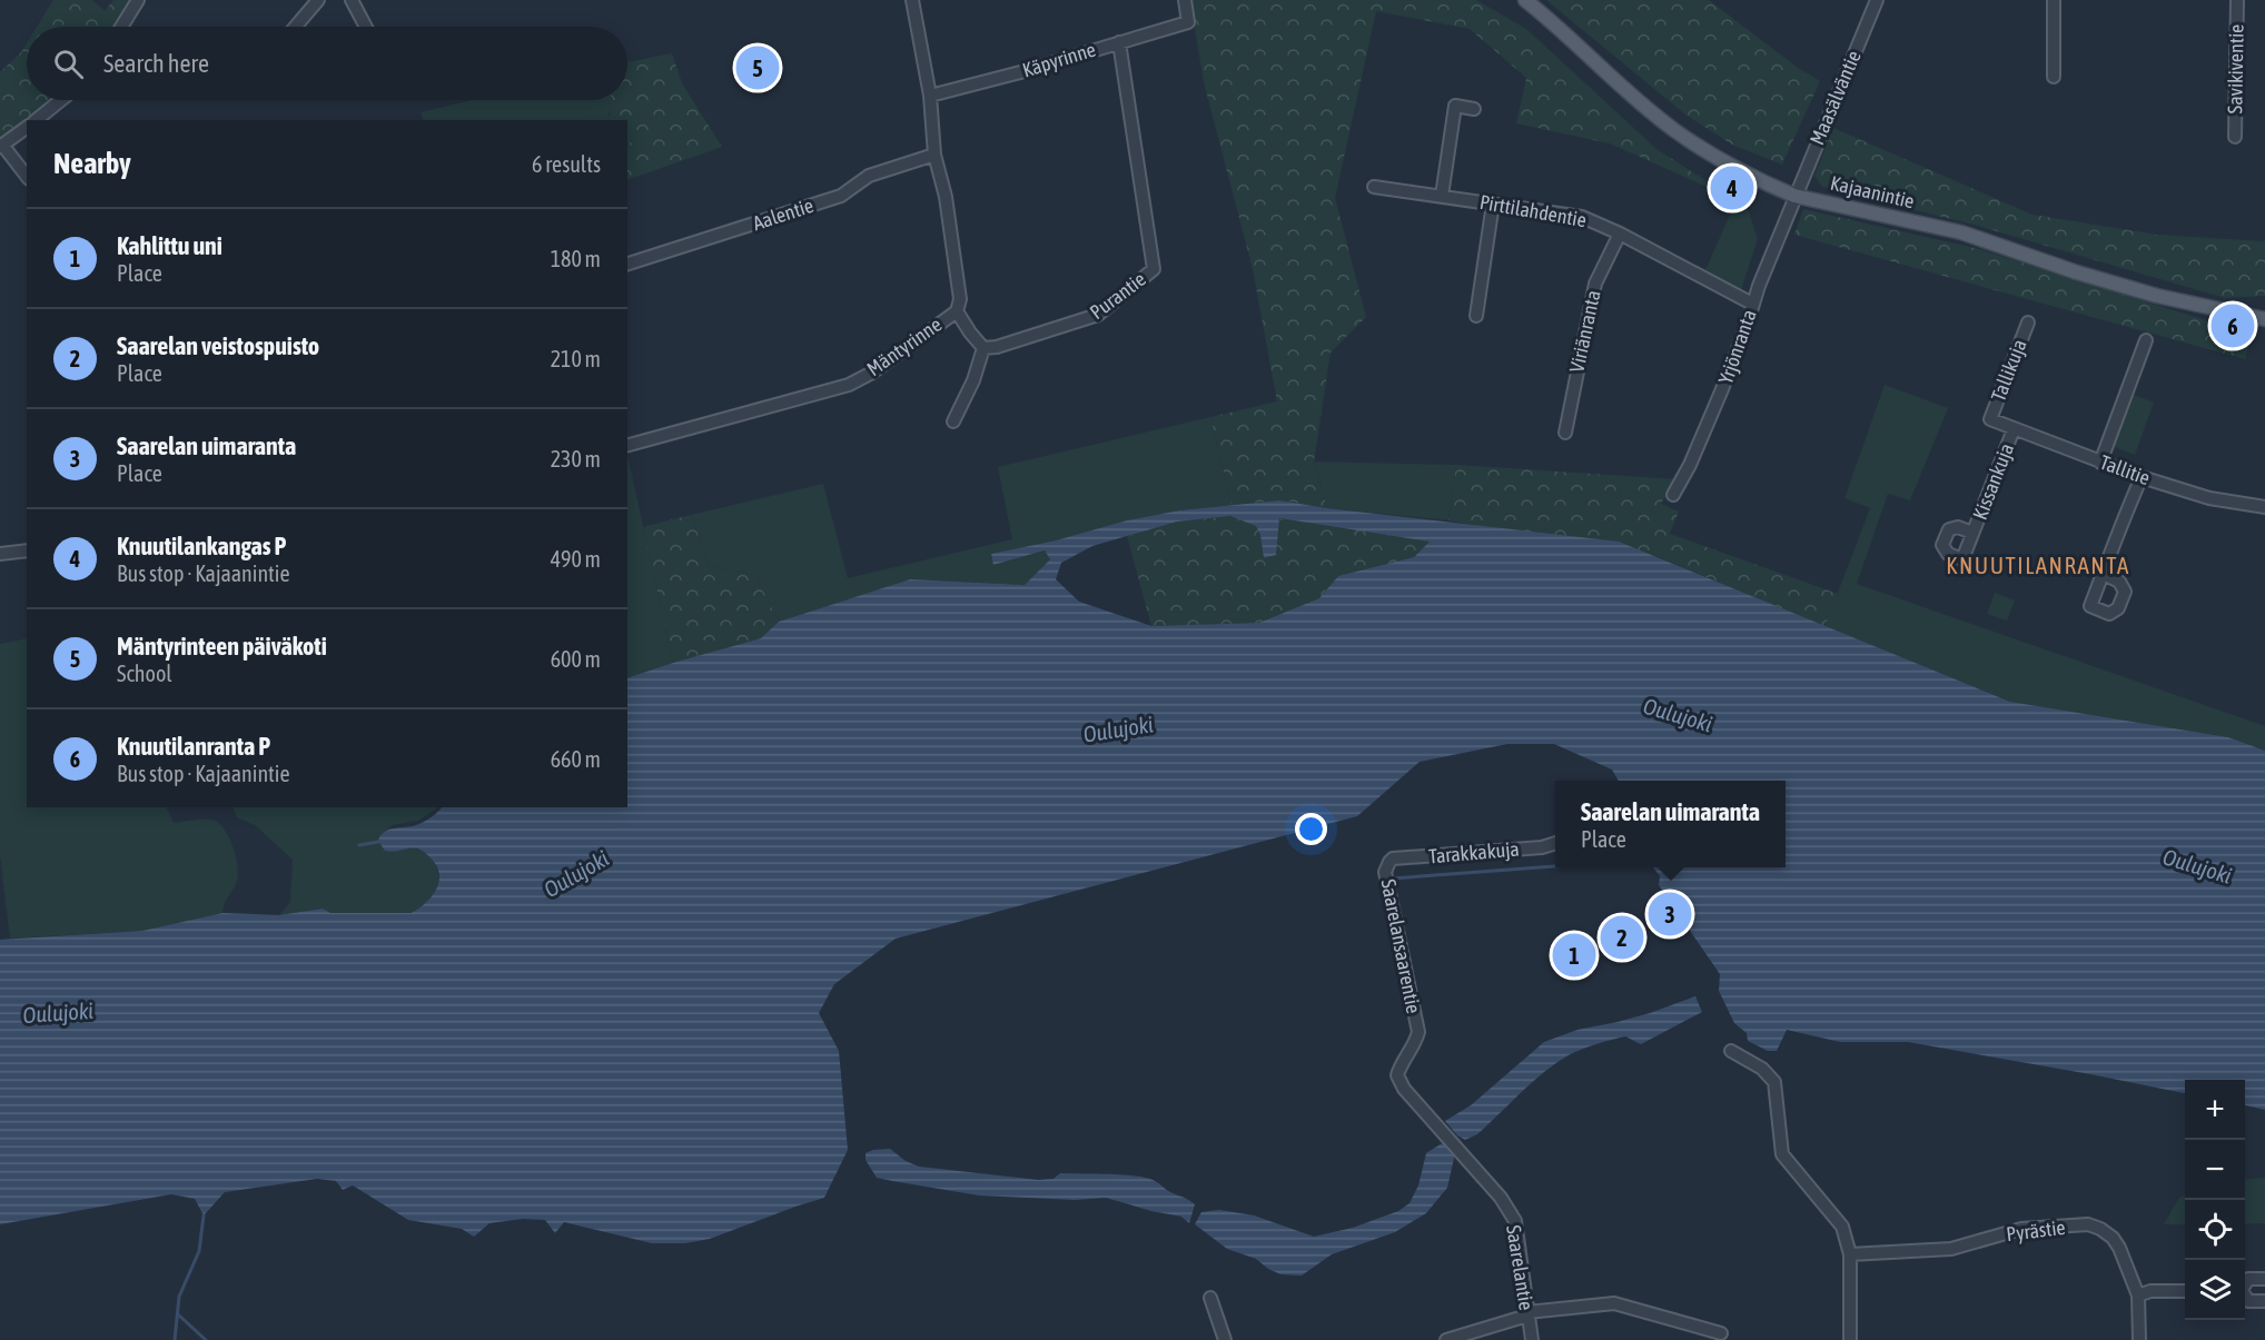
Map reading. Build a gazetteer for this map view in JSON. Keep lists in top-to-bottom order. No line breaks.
{"streets":{"main road":["Kajaanintie"],"street":["Käpyrinne","Savikiventie","Maasälväntie","Pirttilahdentie","Aalentie","Purantie","Viriänranta","Mäntyrinne","Yrjönranta","Tallikuja","Tallitie","Kissankuja","Tarakkakuja","Saarelansaarentie","Pyrästie","Saarelantie"]},"crossings":[["Käpyrinne","Purantie"],["Käpyrinne","Mäntyrinne"],["Maasälväntie","Kajaanintie"],["Maasälväntie","Yrjönranta"],["Kajaanintie","Yrjönranta"],["Pirttilahdentie","Viriänranta"],["Pirttilahdentie","Yrjönranta"],["Aalentie","Mäntyrinne"],["Tallikuja","Tallitie"],["Tallitie","Kissankuja"],["Tarakkakuja","Saarelansaarentie"],["Saarelansaarentie","Saarelantie"]],"districts":["KNUUTILANRANTA"],"water":["Oulujoki"],"page":{"search":"Search here","pins":["5","4","6","3","2","1"],"heading":["Nearby","6 results"],"list":[{"mark":"1","name":"Kahlittu uni","note":"Place","value":"180 m"},{"mark":"2","name":"Saarelan veistospuisto","note":"Place","value":"210 m"},{"mark":"3","name":"Saarelan uimaranta","note":"Place","value":"230 m"},{"mark":"4","name":"Knuutilankangas P","note":"Bus stop · Kajaanintie","value":"490 m"},{"mark":"5","name":"Mäntyrinteen päiväkoti","note":"School","value":"600 m"},{"mark":"6","name":"Knuutilanranta P","note":"Bus stop · Kajaanintie","value":"660 m"}],"popup":["Saarelan uimaranta","Place"],"map_buttons":["+","−"]}}
